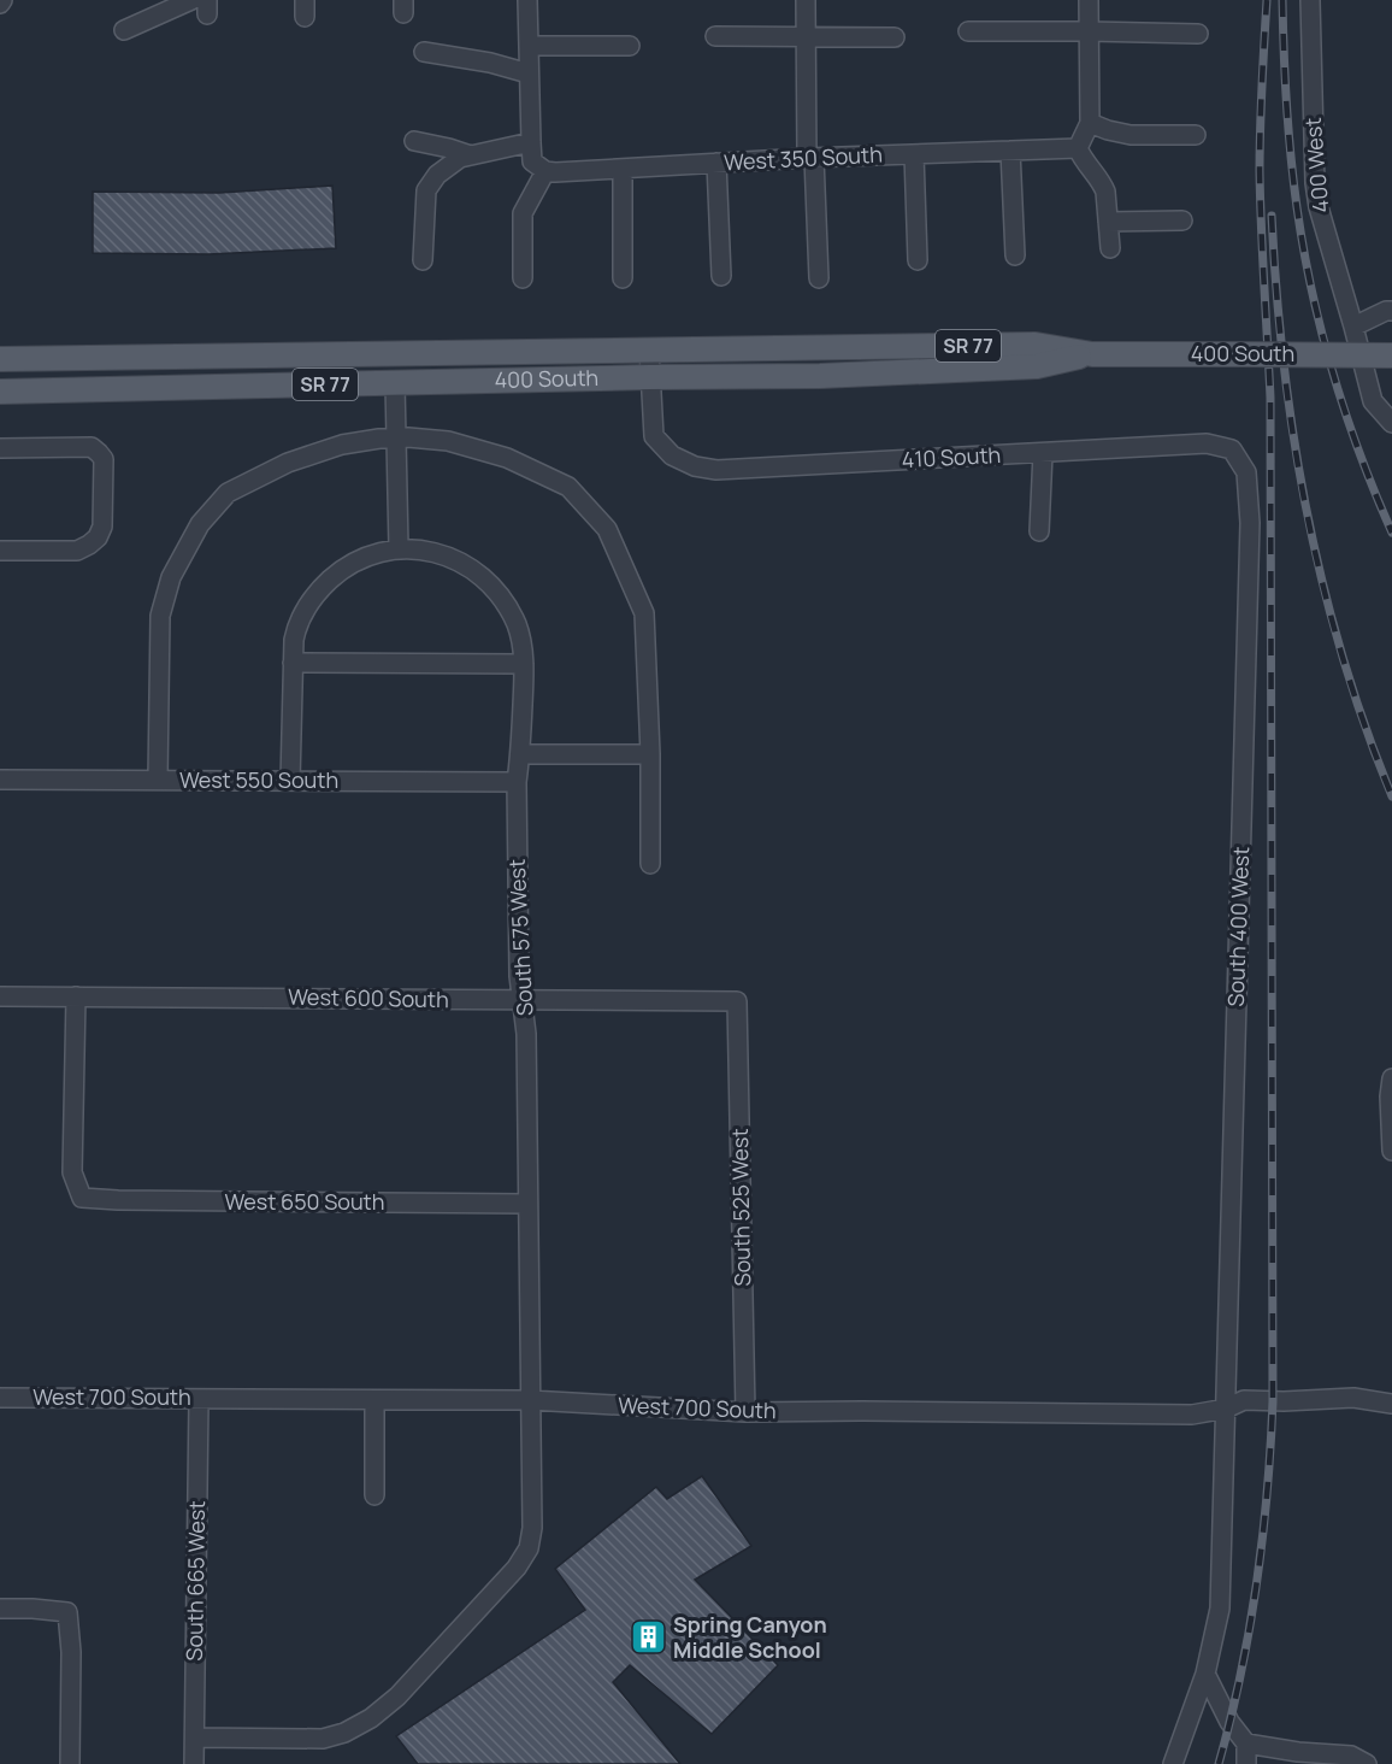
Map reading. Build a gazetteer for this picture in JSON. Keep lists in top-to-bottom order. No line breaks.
{"streets":{"main road":["SR 77","400 South"],"street":["West 350 South","400 West","410 South","West 550 South","South 400 West","South 575 West","West 600 South","West 650 South","South 525 West","West 700 South","South 665 West"]},"crossings":[["400 South","410 South"],["410 South","South 400 West"],["West 550 South","South 575 West"],["South 400 West","West 700 South"],["South 575 West","West 600 South"],["South 575 West","West 650 South"],["South 575 West","West 700 South"],["South 575 West","South 665 West"],["West 600 South","West 650 South"],["West 600 South","South 525 West"],["South 525 West","West 700 South"],["West 700 South","South 665 West"]],"places":{"building":["Spring Canyon Middle School"]}}
